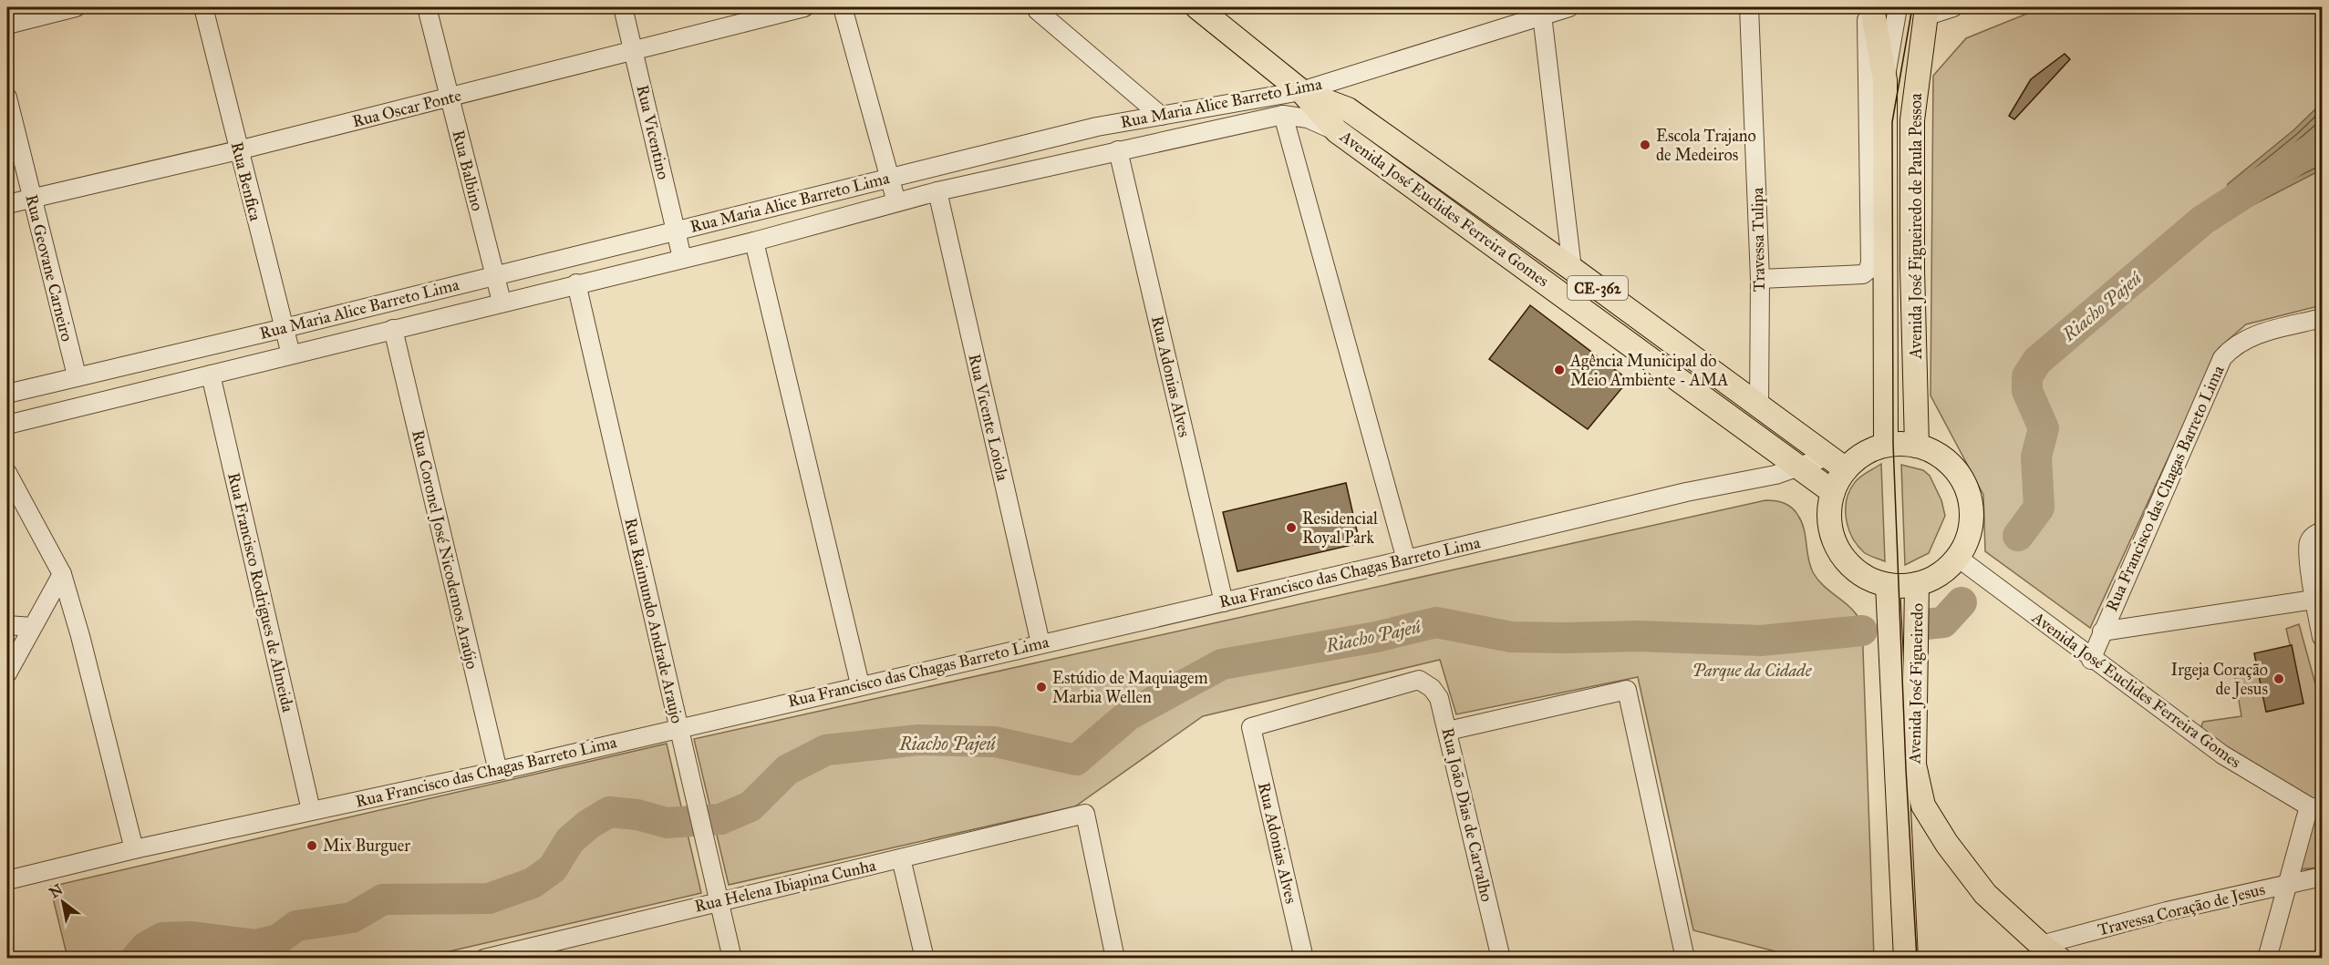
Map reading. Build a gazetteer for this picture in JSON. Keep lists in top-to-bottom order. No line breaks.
{"streets":{"main road":["Avenida José Euclides Ferreira Gomes","Avenida José Figueiredo de Paula Pessoa","CE-362","Avenida José Figueiredo"],"street":["Rua Maria Alice Barreto Lima","Rua Oscar Ponte","Rua Vicentino","Rua Balbino","Rua Benfica","Travessa Tulipa","Rua Geovane Carneiro","Rua Adonias Alves","Rua Vicente Loiola","Rua Francisco das Chagas Barreto Lima","Rua Coronel José Nicodemos Araújo","Rua Francisco Rodrigues de Almeida","Rua Raimundo Andrade Araujo","Rua João Dias de Carvalho","Rua Helena Ibiapina Cunha","Travessa Coração de Jesus"]},"crossings":[["Rua Maria Alice Barreto Lima","Rua Vicentino"],["Rua Maria Alice Barreto Lima","Rua Balbino"],["Rua Maria Alice Barreto Lima","Rua Benfica"],["Rua Maria Alice Barreto Lima","Avenida José Euclides Ferreira Gomes"],["Rua Maria Alice Barreto Lima","Rua Geovane Carneiro"],["Rua Maria Alice Barreto Lima","Rua Adonias Alves"],["Rua Maria Alice Barreto Lima","Rua Vicente Loiola"],["Rua Maria Alice Barreto Lima","Rua Coronel José Nicodemos Araújo"],["Rua Maria Alice Barreto Lima","Rua Francisco Rodrigues de Almeida"],["Rua Maria Alice Barreto Lima","Rua Raimundo Andrade Araujo"],["Rua Oscar Ponte","Rua Vicentino"],["Rua Oscar Ponte","Rua Balbino"],["Rua Oscar Ponte","Rua Benfica"],["Rua Oscar Ponte","Rua Geovane Carneiro"],["Avenida José Euclides Ferreira Gomes","Avenida José Figueiredo de Paula Pessoa"],["Avenida José Euclides Ferreira Gomes","Travessa Tulipa"],["Avenida José Euclides Ferreira Gomes","Rua Francisco das Chagas Barreto Lima"],["Avenida José Euclides Ferreira Gomes","Avenida José Figueiredo"],["Avenida José Figueiredo de Paula Pessoa","Rua Francisco das Chagas Barreto Lima"],["Avenida José Figueiredo de Paula Pessoa","Avenida José Figueiredo"],["Rua Adonias Alves","Rua Francisco das Chagas Barreto Lima"],["Rua Adonias Alves","Rua João Dias de Carvalho"],["Rua Vicente Loiola","Rua Francisco das Chagas Barreto Lima"],["Rua Francisco das Chagas Barreto Lima","Rua Coronel José Nicodemos Araújo"],["Rua Francisco das Chagas Barreto Lima","Rua Francisco Rodrigues de Almeida"],["Rua Francisco das Chagas Barreto Lima","Rua Raimundo Andrade Araujo"],["Rua Francisco das Chagas Barreto Lima","Avenida José Figueiredo"],["Rua Raimundo Andrade Araujo","Rua Helena Ibiapina Cunha"],["Avenida José Figueiredo","Travessa Coração de Jesus"]],"water":["Riacho Pajeú"],"parks":["Parque da Cidade"],"places":["Escola Trajano de Medeiros","Agência Municipal do Meio Ambiente - AMA","Residencial Royal Park","Irgeja Coração de Jesus","Estúdio de Maquiagem Marbia Wellen","Mix Burguer"],"north":"top left"}
